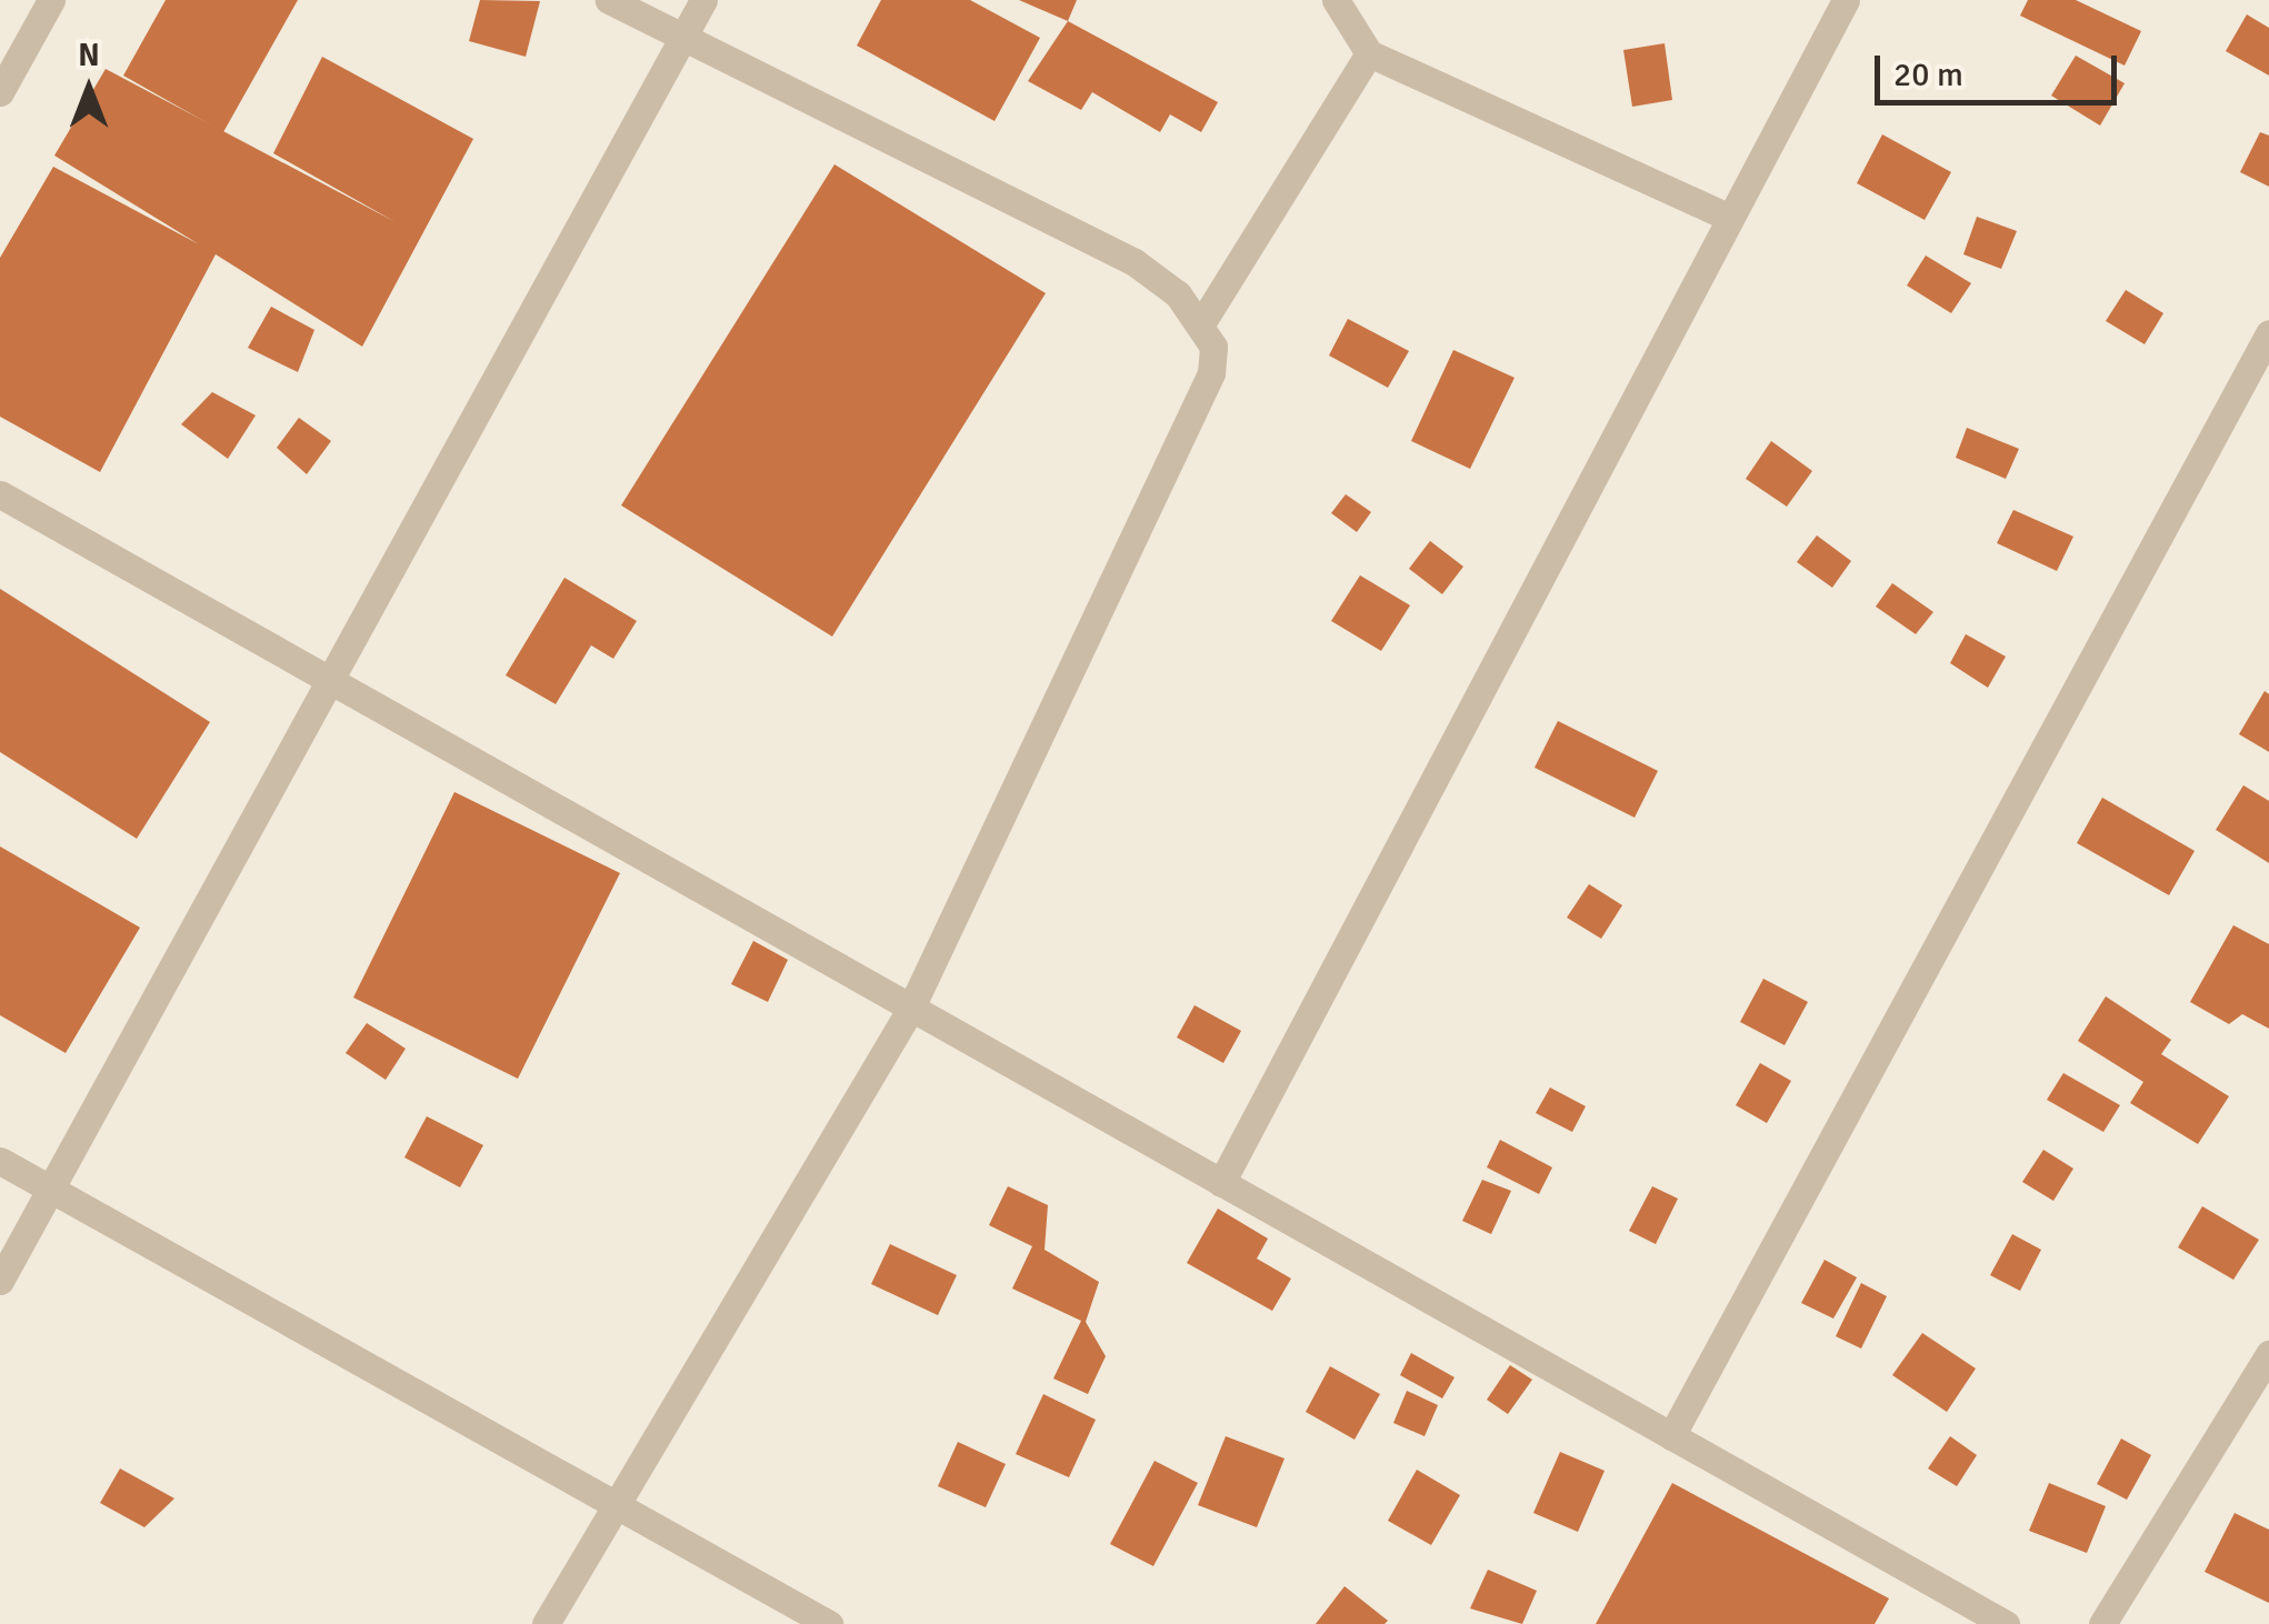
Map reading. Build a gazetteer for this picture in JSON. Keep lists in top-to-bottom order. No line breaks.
{"scale_bar":"20 m","north":"top"}
